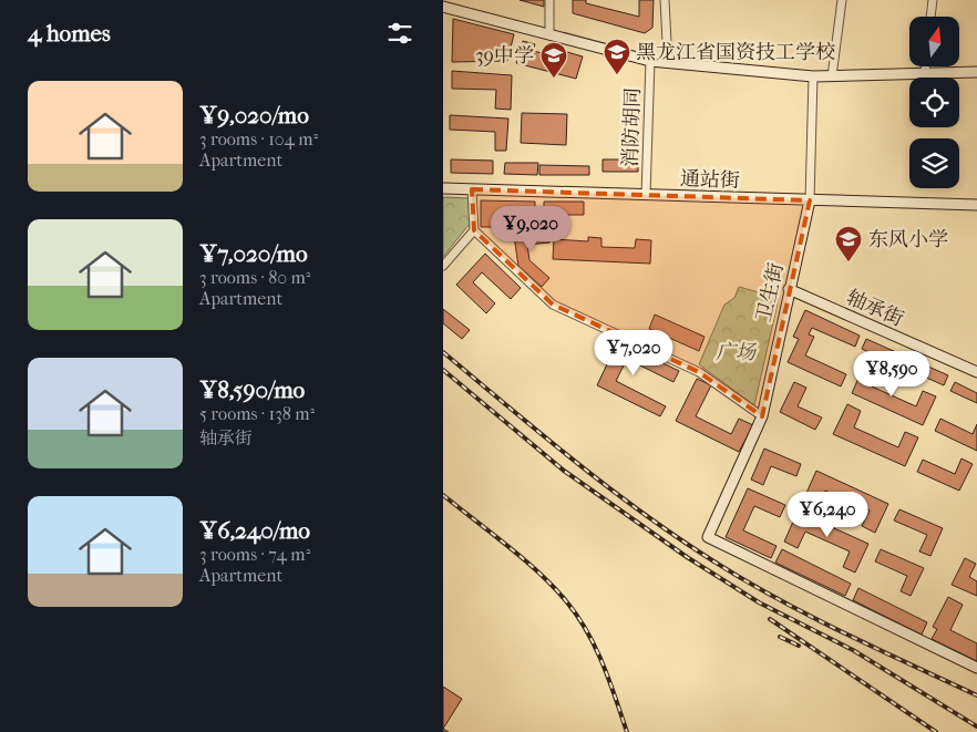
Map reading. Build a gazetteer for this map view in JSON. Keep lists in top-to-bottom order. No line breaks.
{"streets":{"street":["消防胡同","通站街","卫生街","轴承街"]},"crossings":[["消防胡同","通站街"],["通站街","卫生街"],["卫生街","轴承街"]],"parks":["广场"],"places":{"school or university":["黑龙江省国资技工学校","39中学","东风小学"]},"north":"top","page":{"heading":"4 homes","list":[{"name":"¥9,020/mo","note":"3 rooms · 104 m² · Apartment"},{"name":"¥7,020/mo","note":"3 rooms · 80 m² · Apartment"},{"name":"¥8,590/mo","note":"5 rooms · 138 m² · 轴承街"},{"name":"¥6,240/mo","note":"3 rooms · 74 m² · Apartment"}],"price":["¥9,020","¥7,020","¥8,590","¥6,240"]}}
